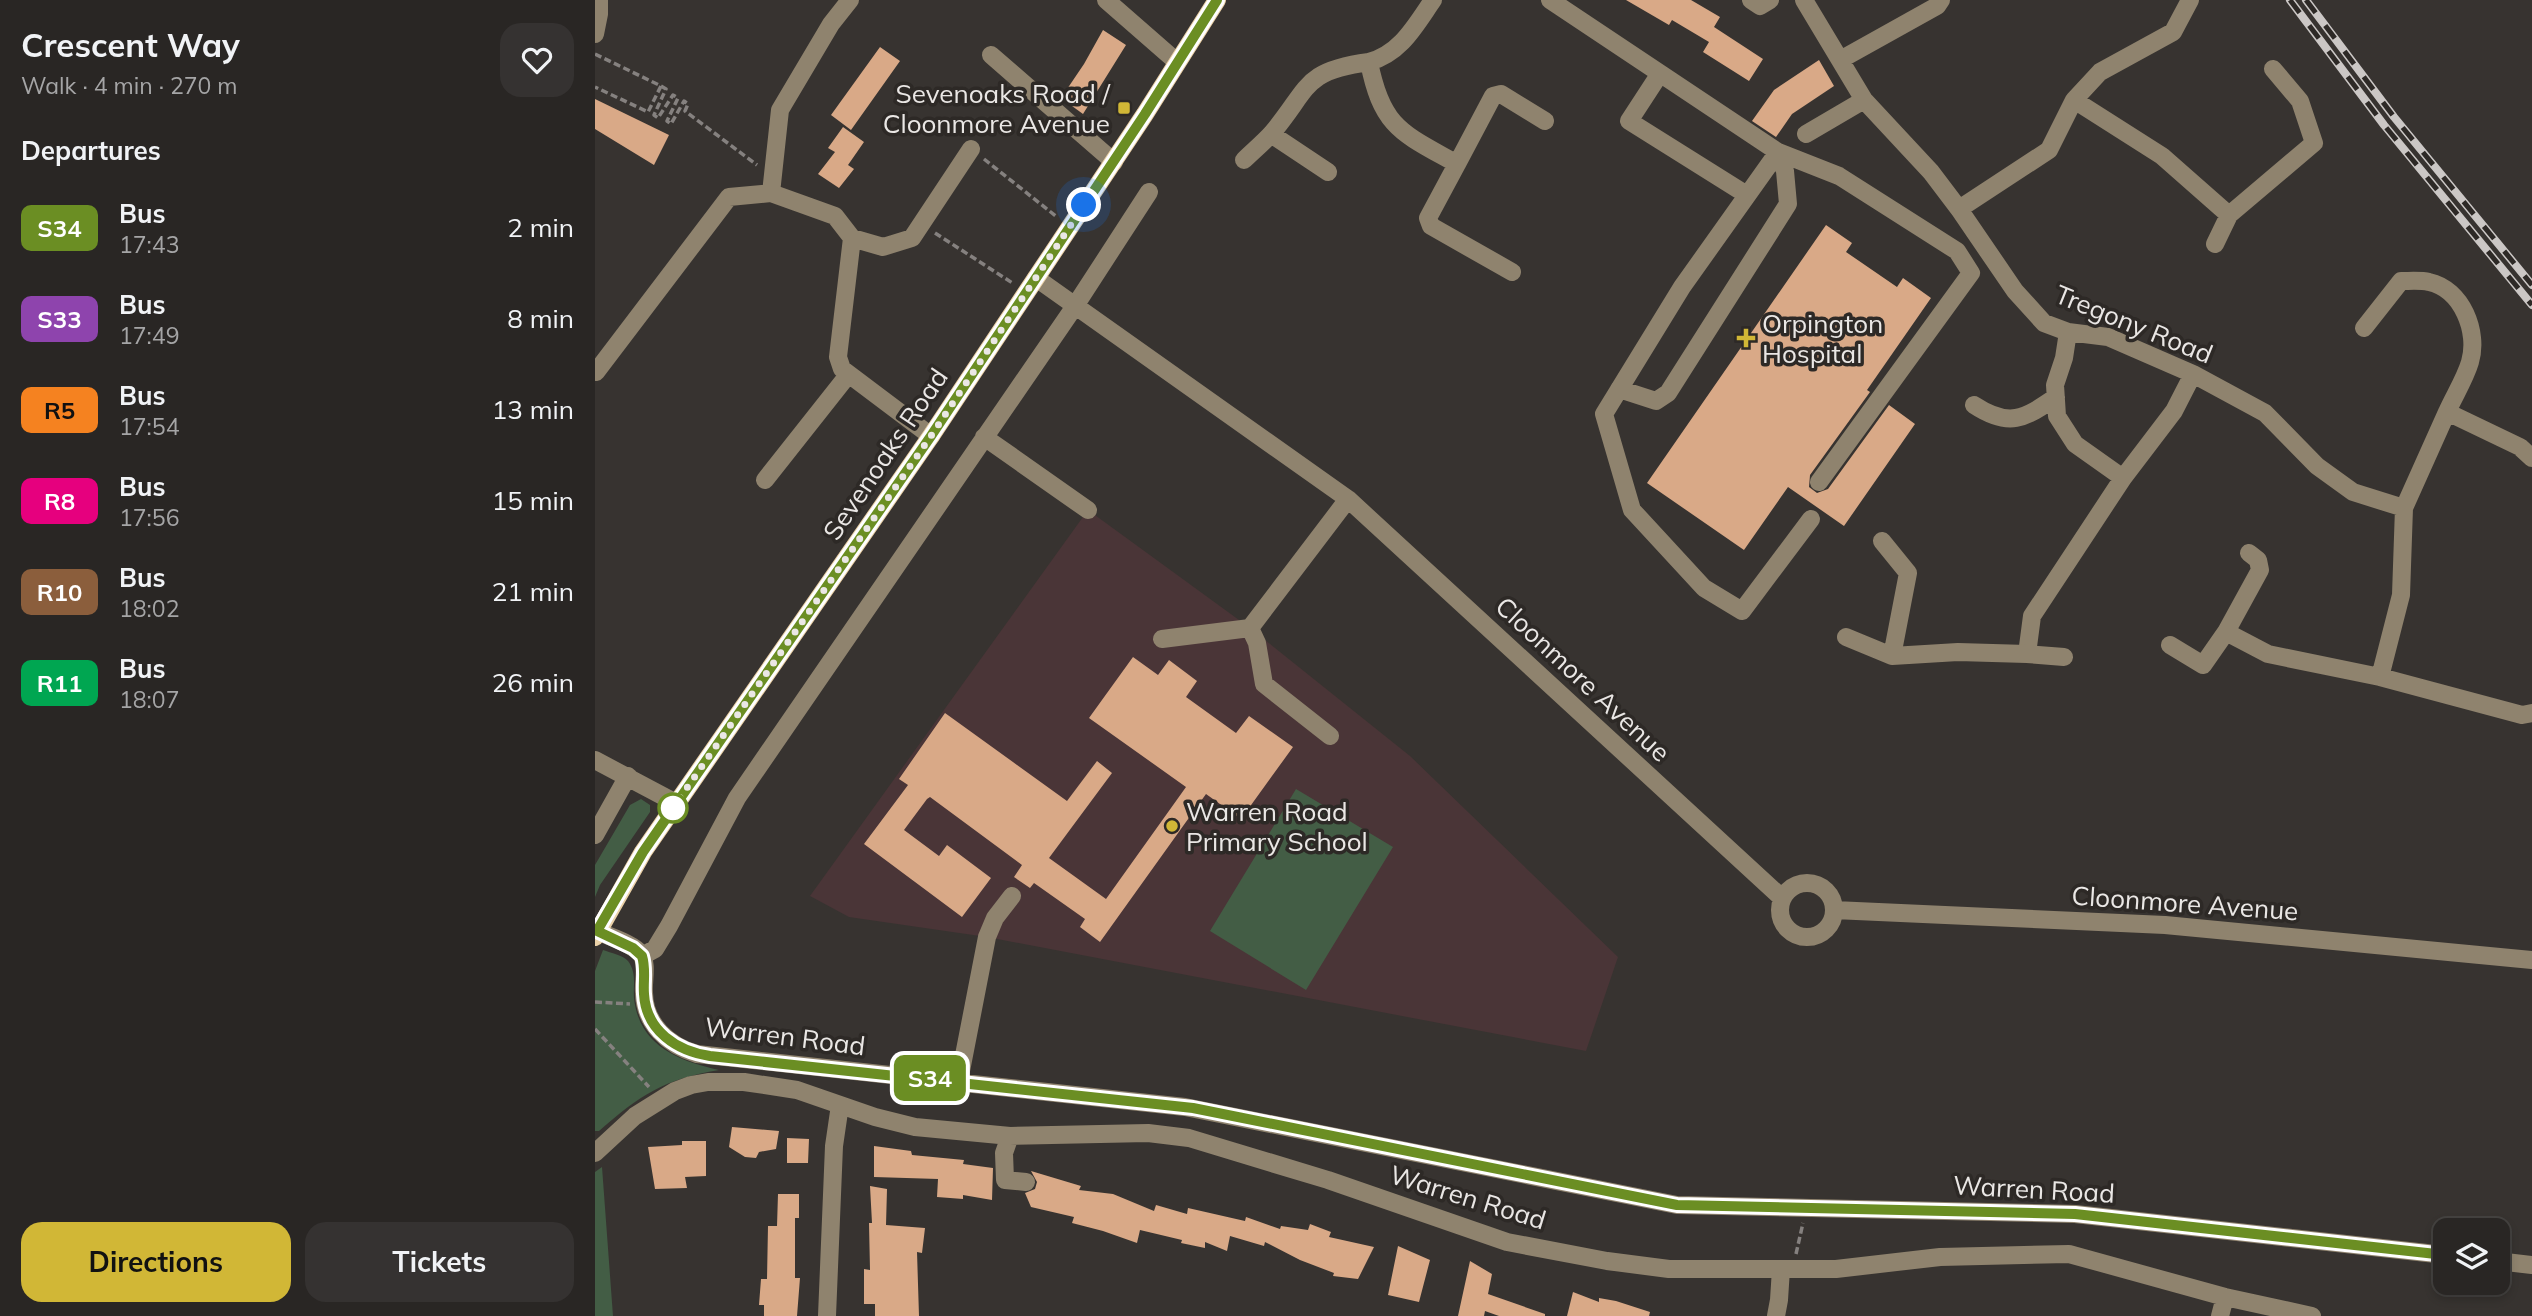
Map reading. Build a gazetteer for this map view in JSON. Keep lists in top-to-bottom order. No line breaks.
{"streets":{"main road":["Sevenoaks Road"],"street":["Tregony Road","Cloonmore Avenue","Warren Road"]},"crossings":[["Sevenoaks Road","Cloonmore Avenue"]],"places":{"transit":["Sevenoaks Road / Cloonmore Avenue"],"health":["Orpington Hospital"],"other":["Warren Road Primary School"]},"lines":["bus line S34"],"page":{"heading":[["Crescent Way","Walk · 4 min · 270 m"],"Departures"],"on_map":"S34","list":[{"mark":"S34","name":"Bus","note":"17:43","value":"2 min"},{"mark":"S33","name":"Bus","note":"17:49","value":"8 min"},{"mark":"R5","name":"Bus","note":"17:54","value":"13 min"},{"mark":"R8","name":"Bus","note":"17:56","value":"15 min"},{"mark":"R10","name":"Bus","note":"18:02","value":"21 min"},{"mark":"R11","name":"Bus","note":"18:07","value":"26 min"}],"buttons":["Directions","Tickets"]}}
